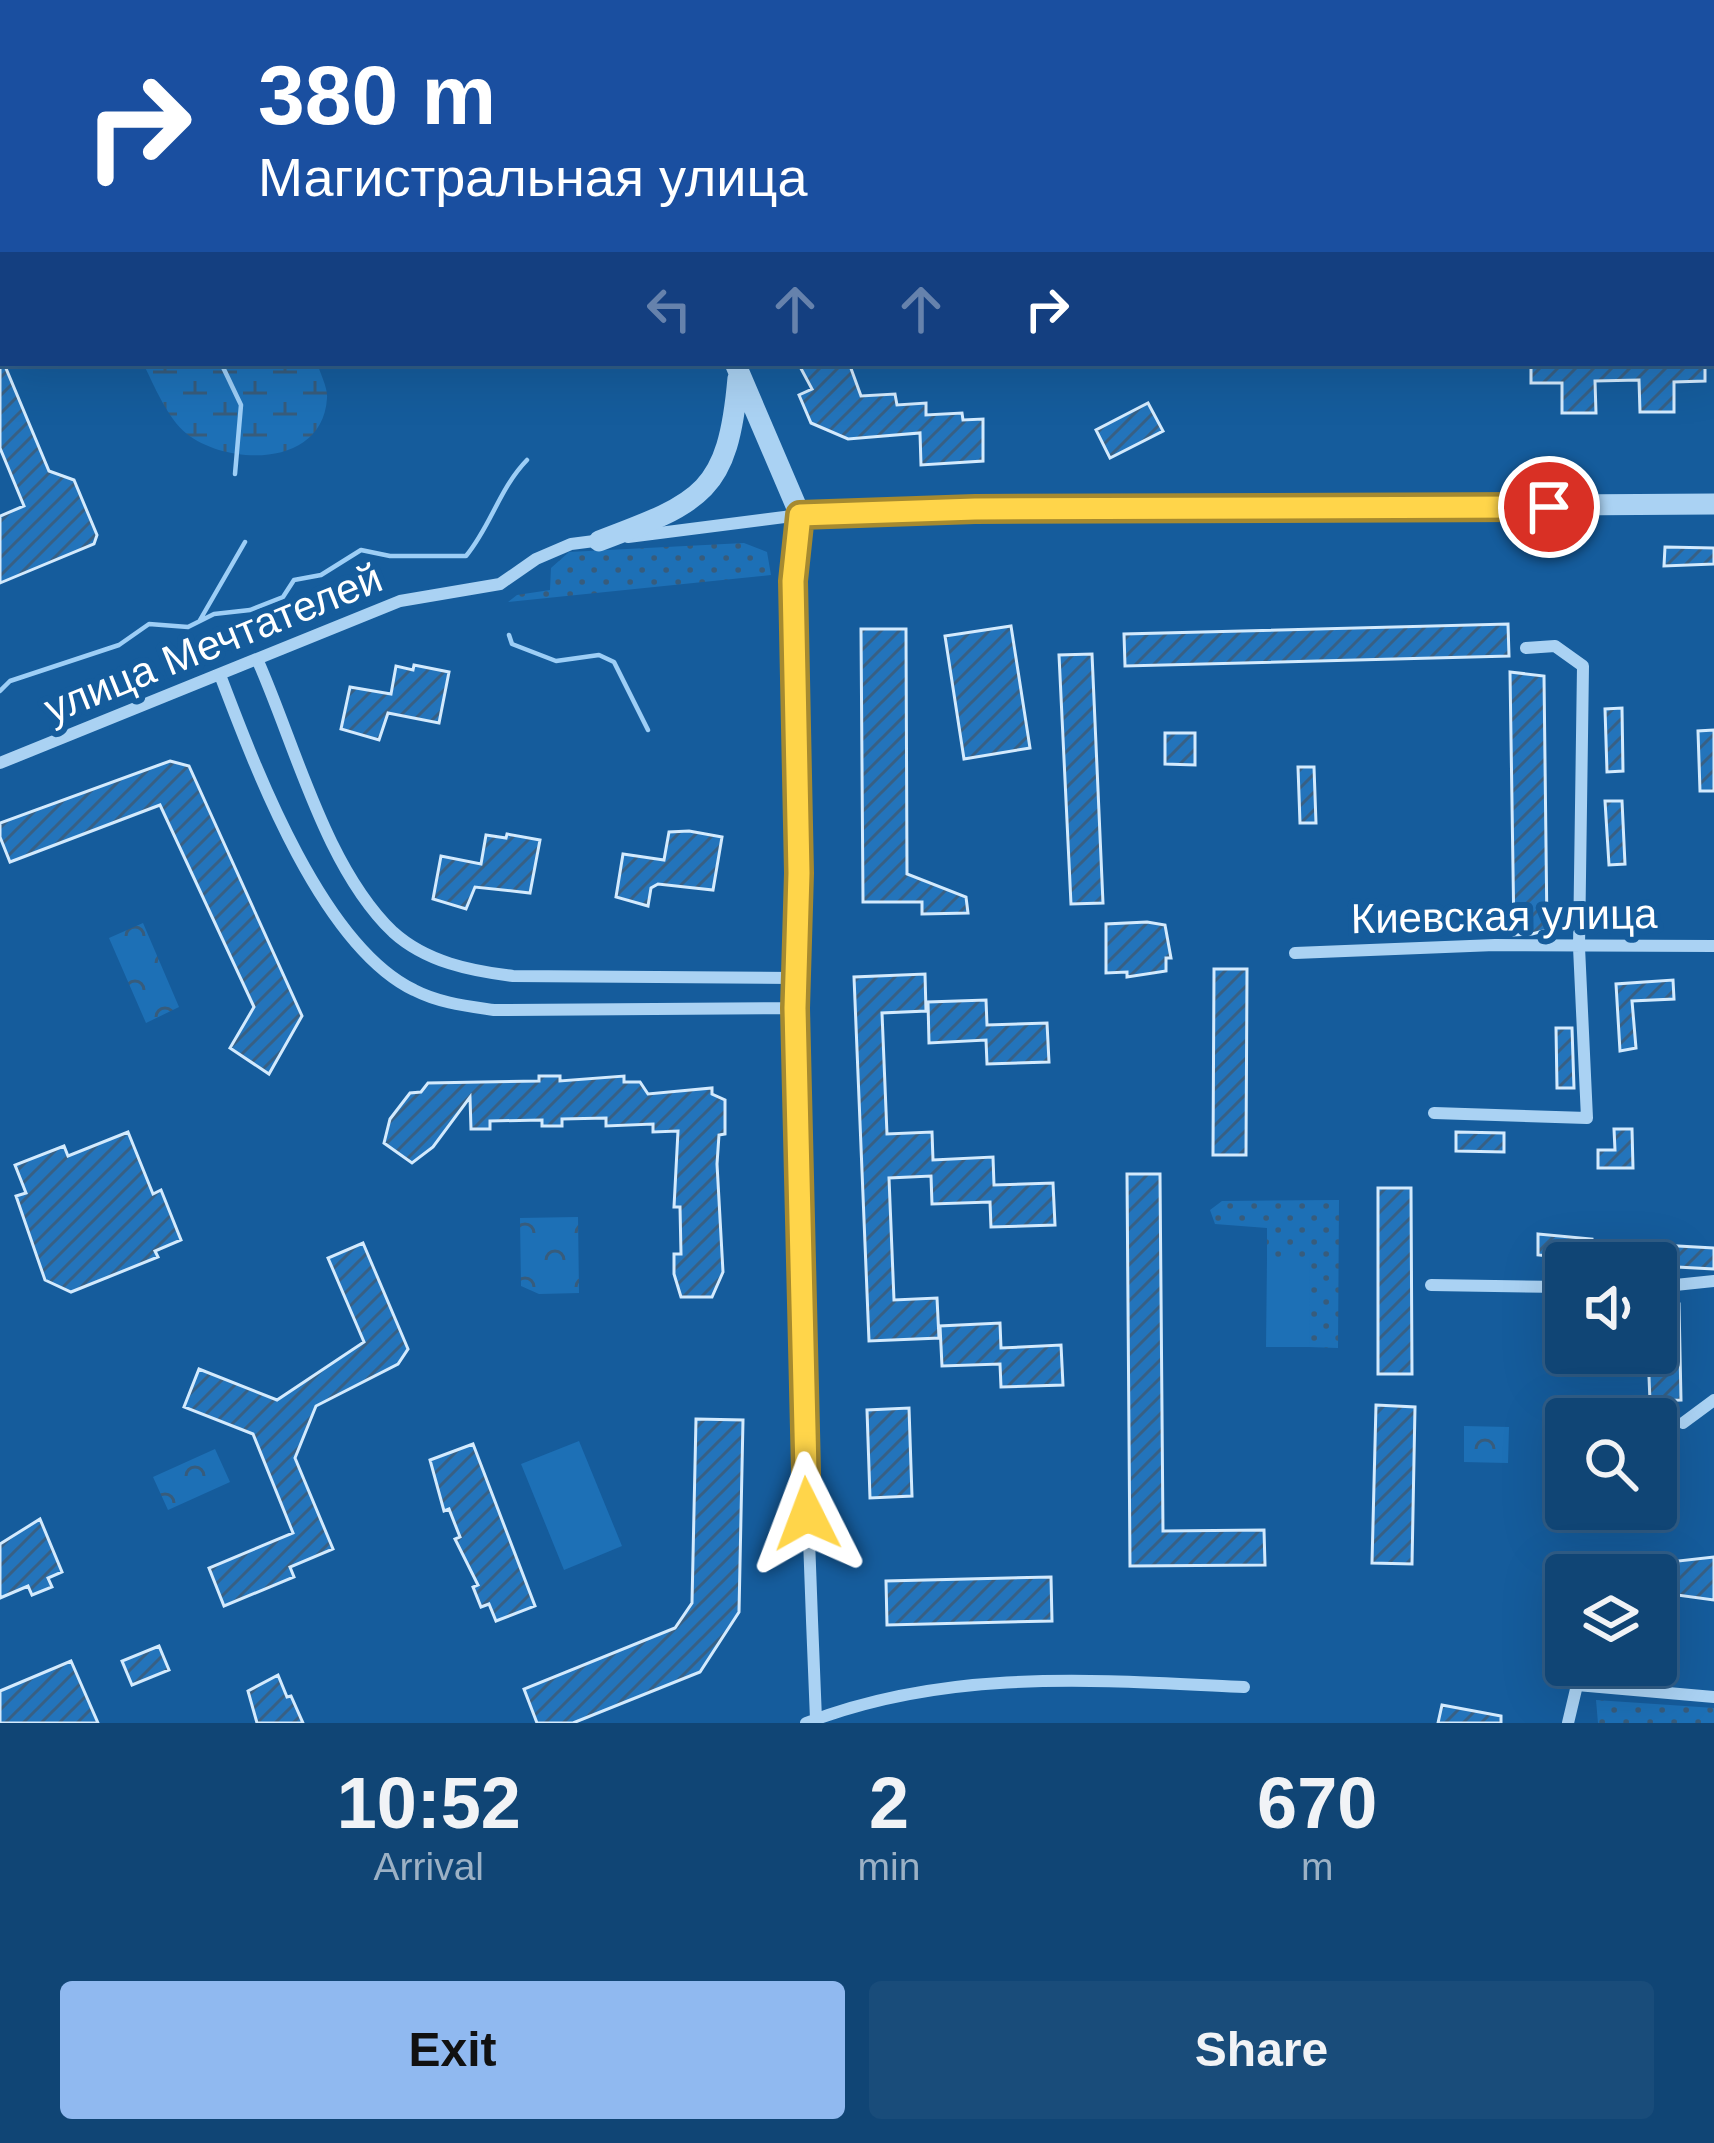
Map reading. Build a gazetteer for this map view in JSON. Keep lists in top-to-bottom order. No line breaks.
{"streets":{"street":["улица Мечтателей","Киевская улица"]},"page":{"turn":["380 m","Магистральная улица"],"eta":["10:52","Arrival","2","min","670","m"],"buttons":["Exit","Share"]}}
